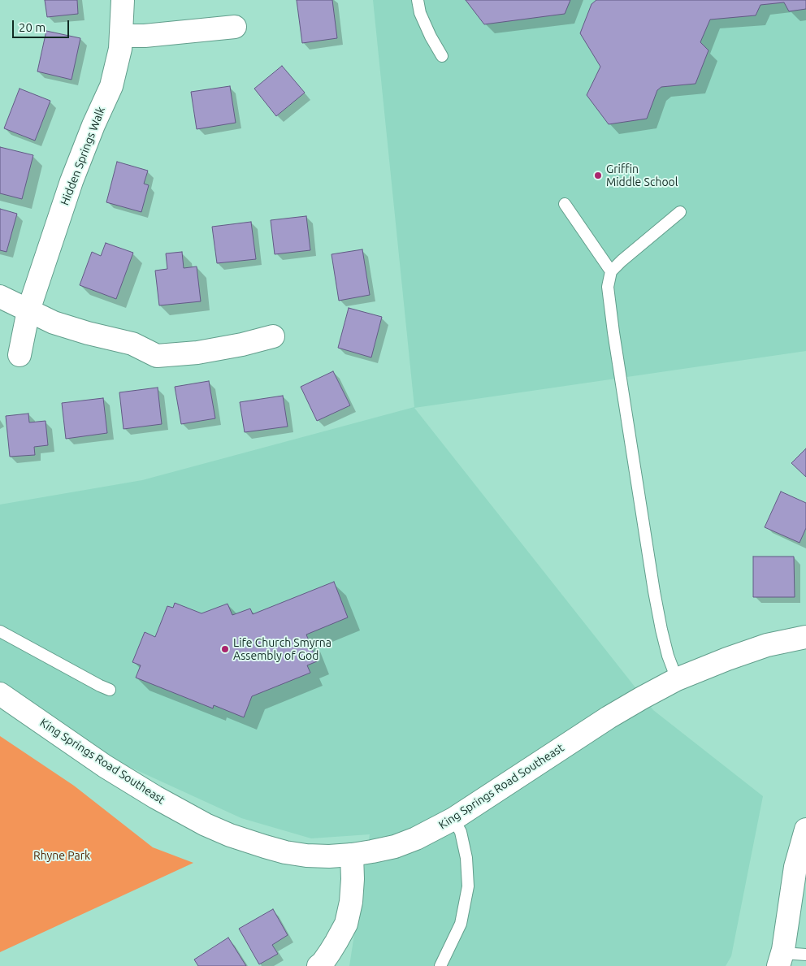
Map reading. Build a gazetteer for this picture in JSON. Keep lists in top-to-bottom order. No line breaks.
{"streets":{"street":["Hidden Springs Walk","King Springs Road Southeast"]},"parks":["Rhyne Park"],"places":["Griffin Middle School","Life Church Smyrna Assembly of God"],"scale_bar":"20 m"}
